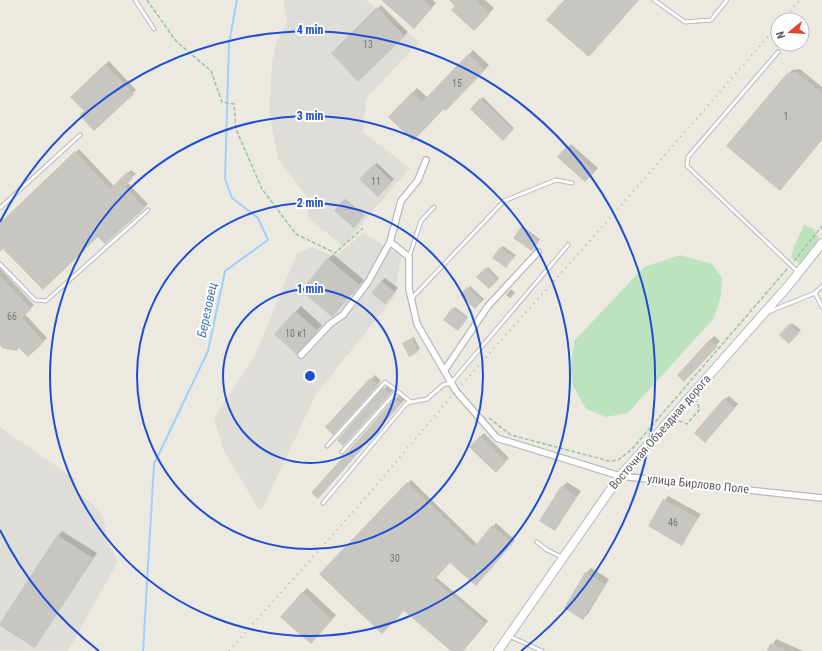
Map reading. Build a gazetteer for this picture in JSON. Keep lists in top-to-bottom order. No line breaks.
{"streets":{"main road":["Восточная Объездная дорога"],"street":["улица Бирлово Поле"]},"crossings":[["Восточная Объездная дорога","улица Бирлово Поле"]],"water":["Березовец"],"house_numbers":["13","15","1","11","66","10 к1","46","30"],"north":"left","rings":["4 min","3 min","2 min","1 min"]}
